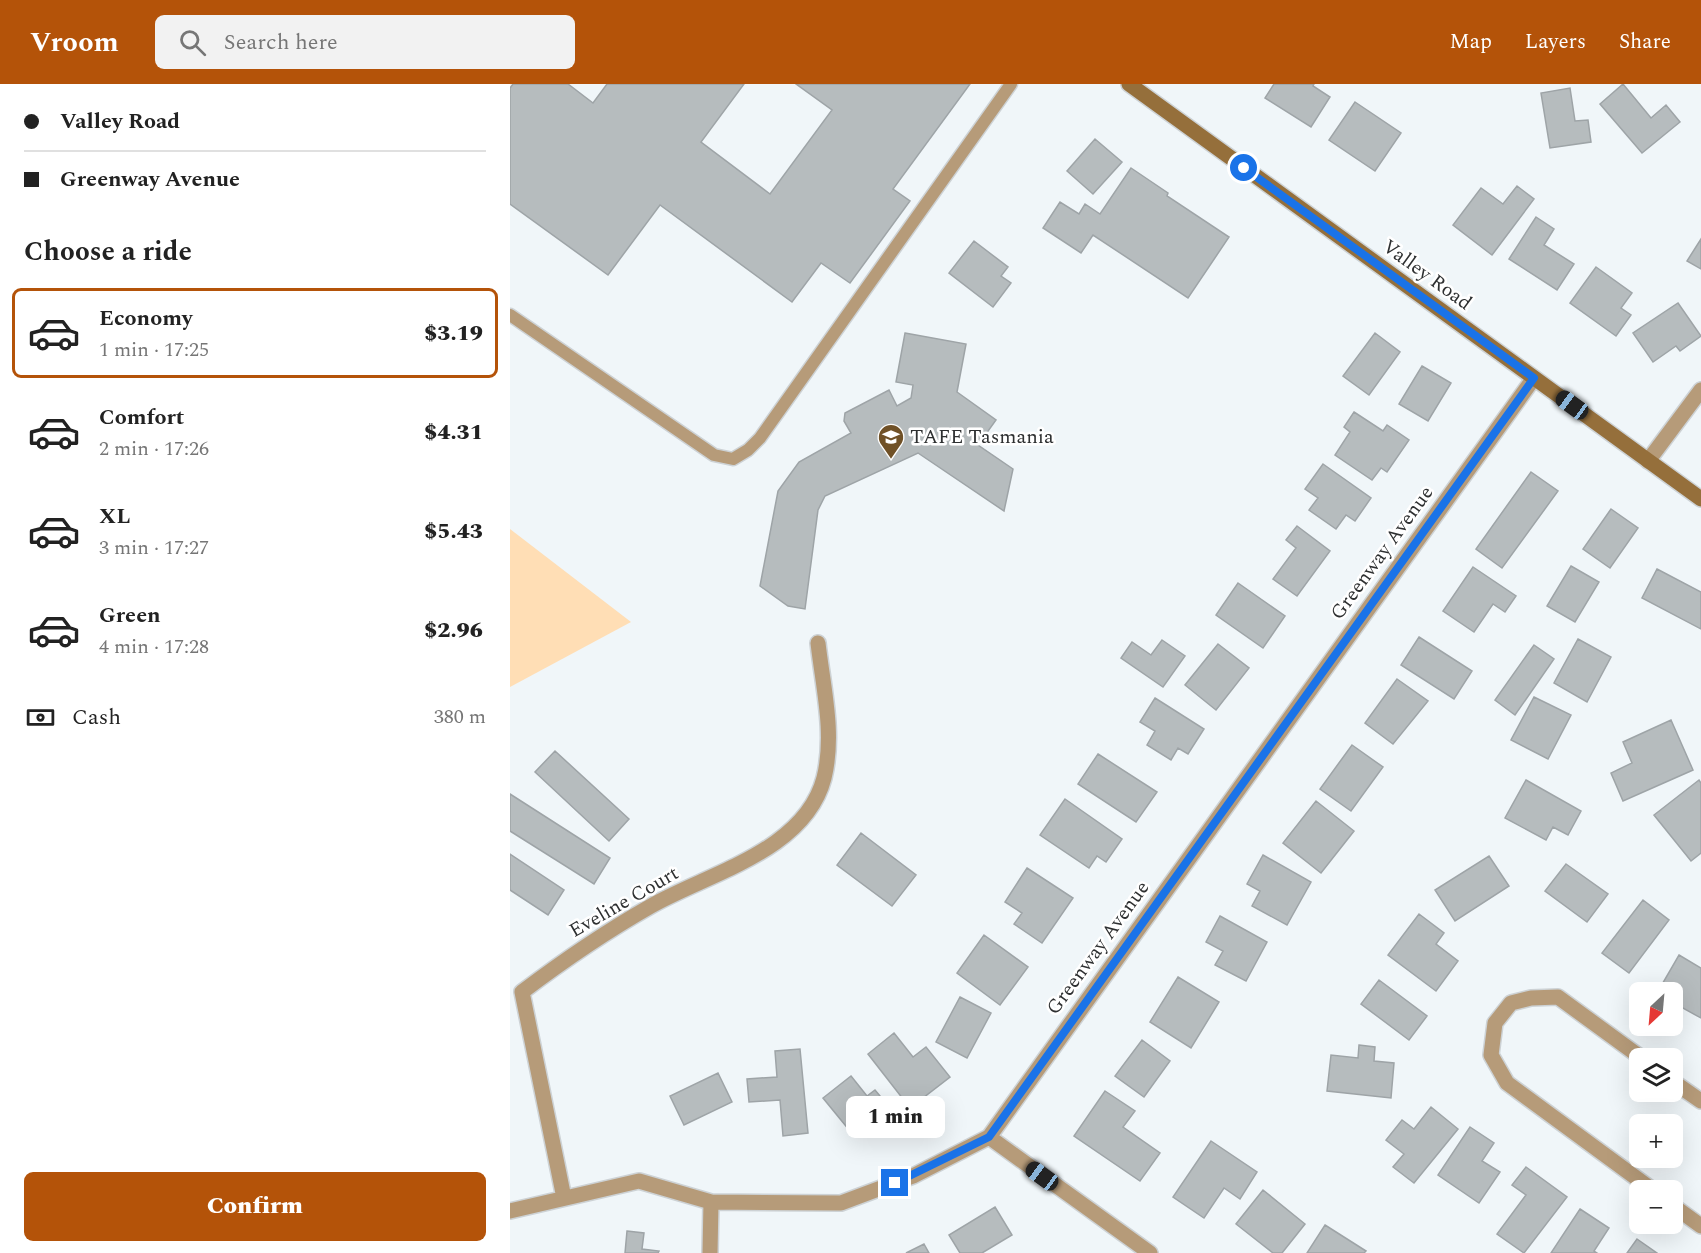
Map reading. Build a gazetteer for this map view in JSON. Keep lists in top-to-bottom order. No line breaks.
{"streets":{"street":["Valley Road","Greenway Avenue","Eveline Court"]},"crossings":[["Valley Road","Greenway Avenue"],["Greenway Avenue","Eveline Court"]],"places":{"school or university":["TAFE Tasmania"]},"north":"bottom left","page":{"header":"Vroom","search":"Search here","nav":["Map","Layers","Share"],"banner":["Valley Road","Greenway Avenue"],"heading":"Choose a ride","list":[{"name":"Economy","note":"1 min · 17:25","value":"$3.19"},{"name":"Comfort","note":"2 min · 17:26","value":"$4.31"},{"name":"XL","note":"3 min · 17:27","value":"$5.43"},{"name":"Green","note":"4 min · 17:28","value":"$2.96"}],"pay":["Cash","380 m"],"map_buttons":["+","−"],"bubble":"1 min","buttons":"Confirm"}}
